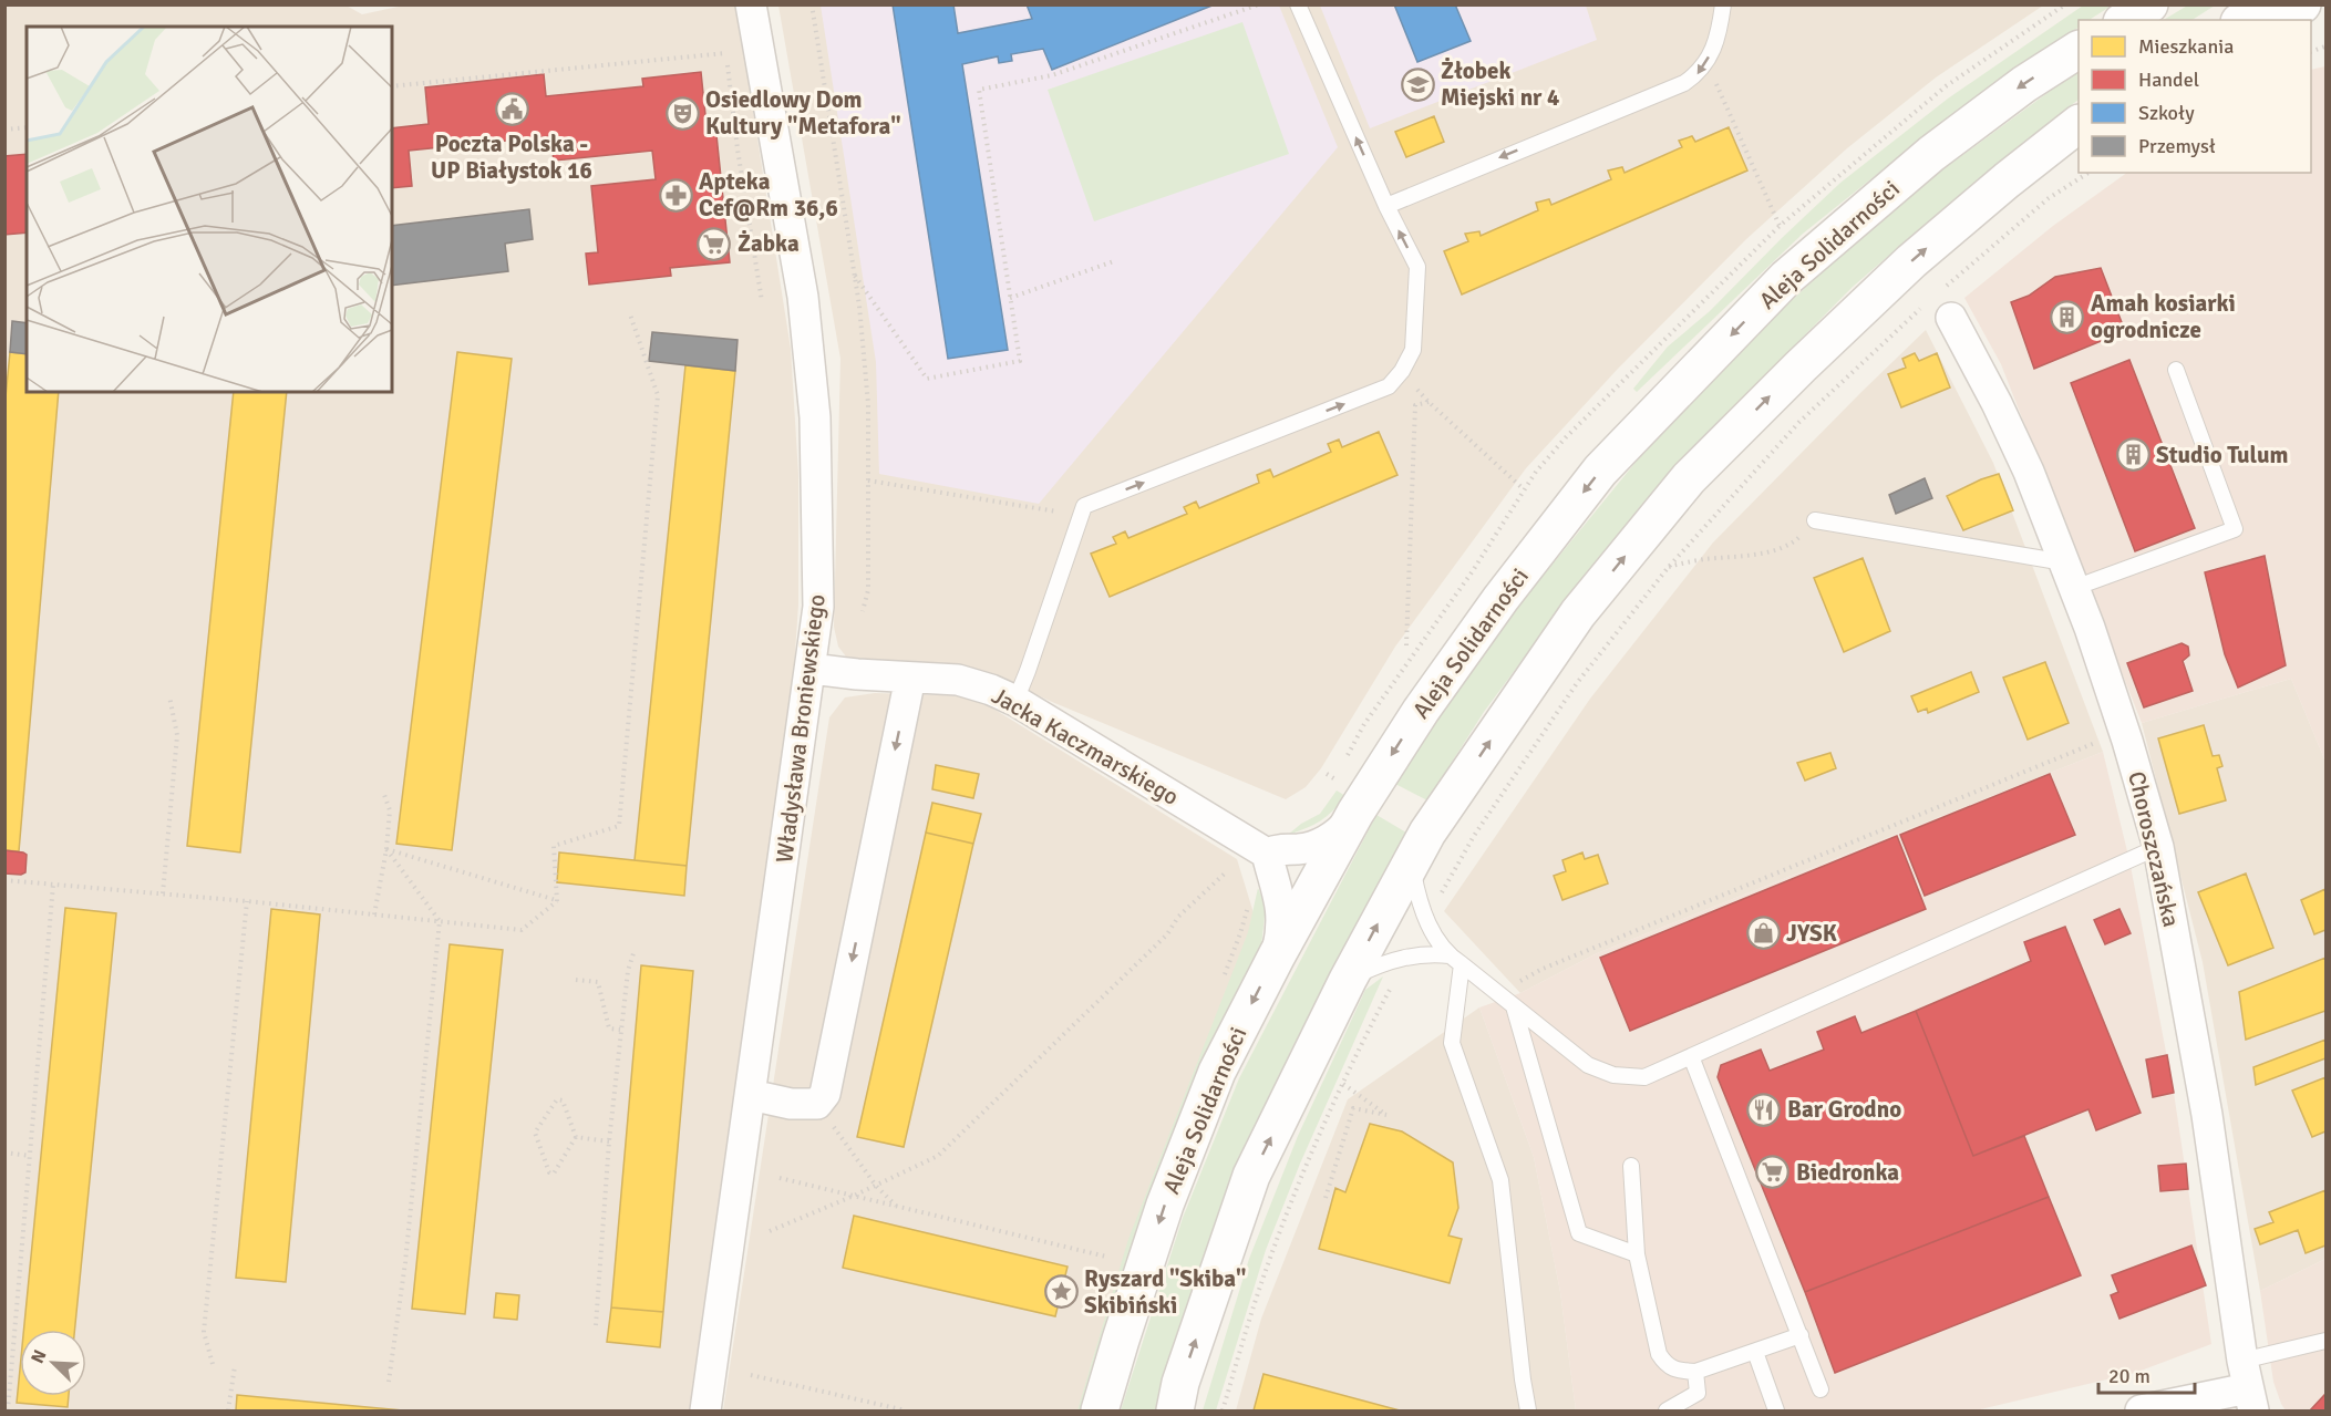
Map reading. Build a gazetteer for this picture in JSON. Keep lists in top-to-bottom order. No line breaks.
{"streets":{"main road":["Aleja Solidarności"],"street":["Władysława Broniewskiego","Jacka Kaczmarskiego","Choroszczańska"]},"crossings":[["Władysława Broniewskiego","Jacka Kaczmarskiego"]],"places":{"school or university":["Żłobek Miejski nr 4"],"public building":["Poczta Polska - UP Białystok 16"],"theatre":["Osiedlowy Dom Kultury \"Metafora\""],"pharmacy":["Apteka Cef@Rm 36,6"],"supermarket":["Żabka","Biedronka"],"building":["Amah kosiarki ogrodnicze","Studio Tulum"],"shop":["JYSK"],"restaurant":["Bar Grodno"],"place":["Ryszard \"Skiba\" Skibiński"]},"legend":["Mieszkania","Handel","Szkoły","Przemysł"],"scale_bar":"20 m","north":"top left"}
